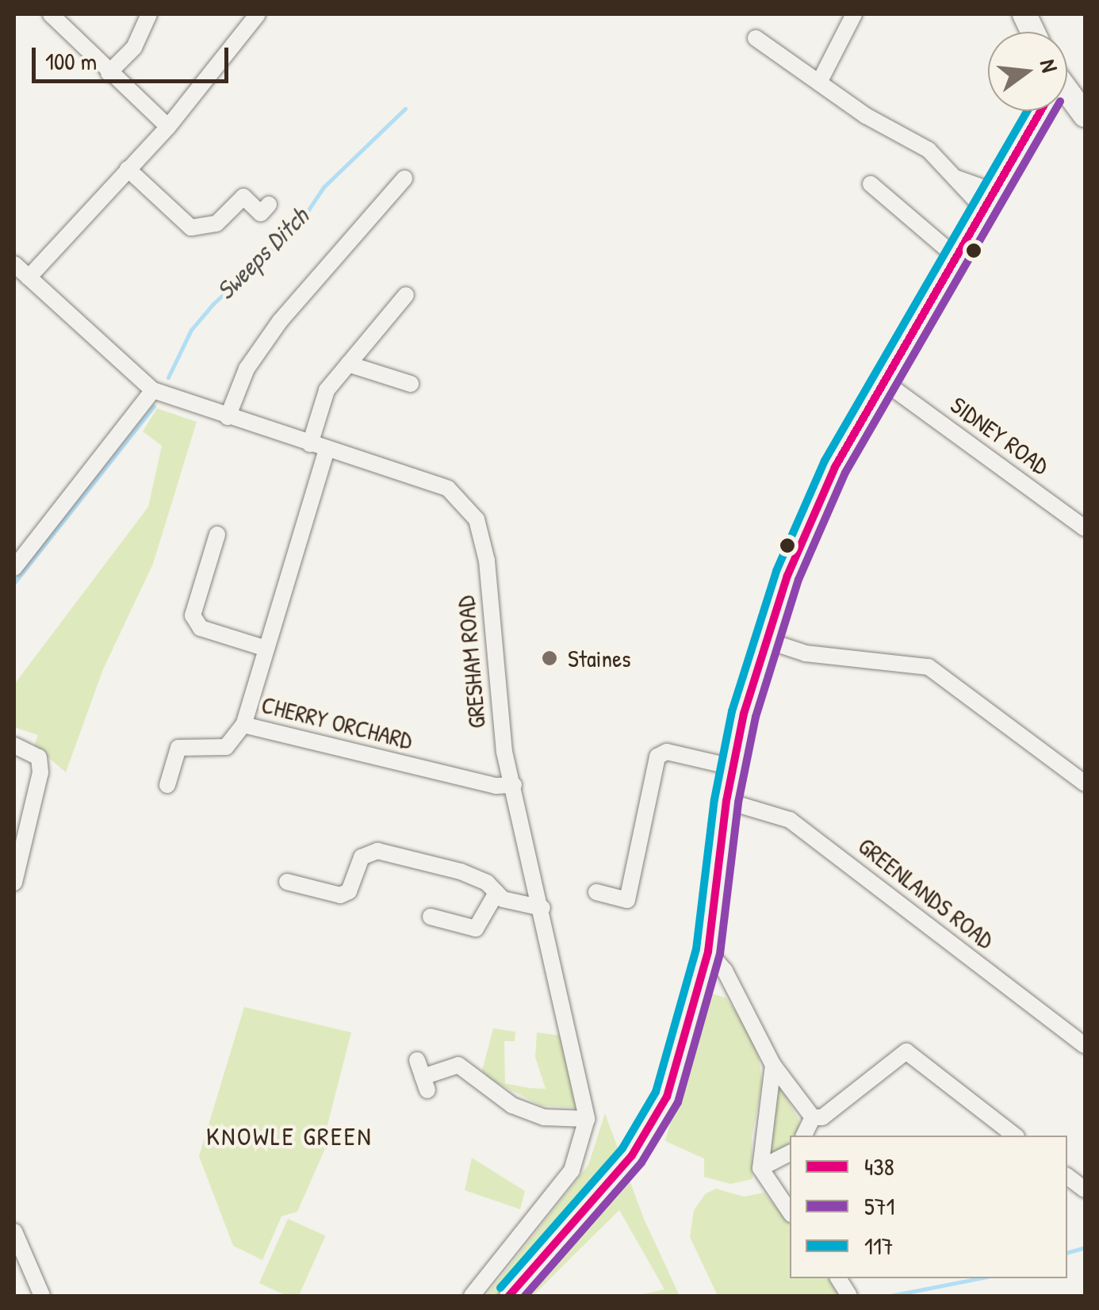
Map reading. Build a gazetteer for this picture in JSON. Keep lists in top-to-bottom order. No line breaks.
{"streets":{"street":["SIDNEY ROAD","GRESHAM ROAD","CHERRY ORCHARD","GREENLANDS ROAD"]},"crossings":[["GRESHAM ROAD","CHERRY ORCHARD"]],"districts":["KNOWLE GREEN"],"water":["Sweeps Ditch"],"places":["Staines"],"lines":["transit line 438","transit line 571","transit line 117"],"legend":["438","571","117"],"scale_bar":"100 m","north":"right"}
